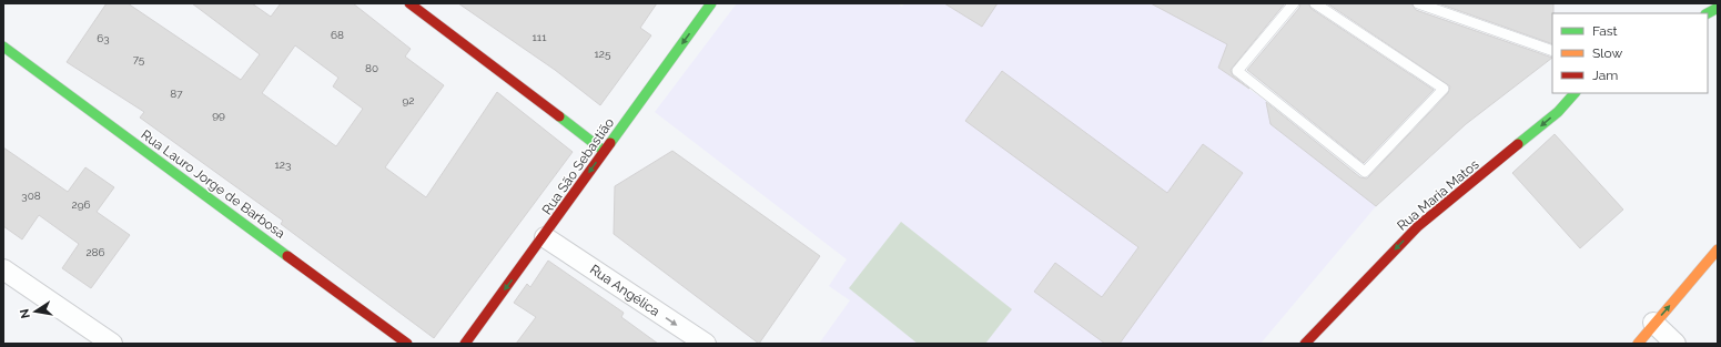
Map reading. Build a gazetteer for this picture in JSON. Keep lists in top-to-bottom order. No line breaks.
{"streets":{"street":["Rua São Sebastião","Rua Lauro Jorge de Barbosa","Rua Maria Matos","Rua Angélica"]},"crossings":[["Rua São Sebastião","Rua Angélica"]],"one_way":["Rua São Sebastião","Rua Maria Matos","Rua Angélica"],"house_numbers":["68","111","63","125","75","80","87","92","99","123","308","296","286"],"legend":["Fast","Slow","Jam"],"north":"left"}
